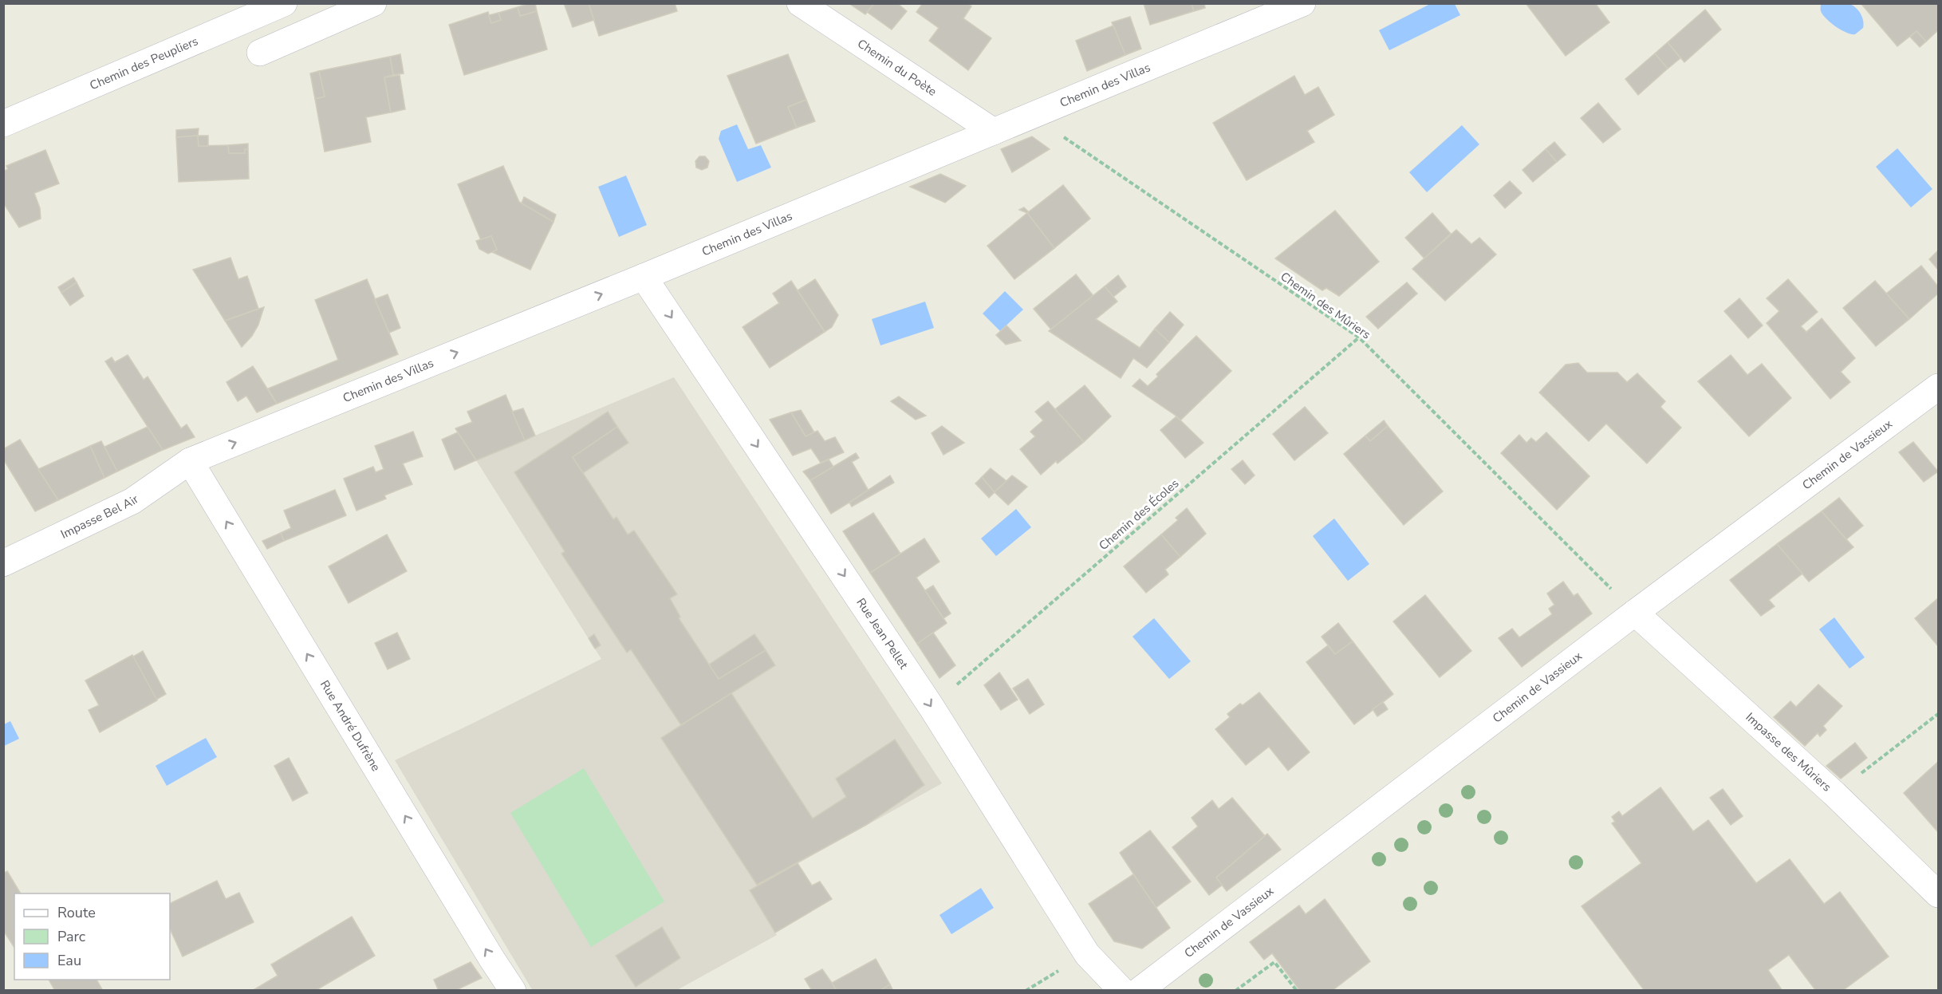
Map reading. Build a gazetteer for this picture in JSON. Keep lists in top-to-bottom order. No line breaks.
{"streets":{"street":["Chemin des Peupliers","Chemin du Poète","Chemin des Villas","Chemin de Vassieux","Impasse Bel Air","Rue Jean Pellet","Rue André Dufrène","Impasse des Mûriers"],"path":["Chemin des Mûriers","Chemin des Écoles"]},"crossings":[["Chemin du Poète","Chemin des Villas"],["Chemin des Villas","Chemin des Mûriers"],["Chemin des Villas","Impasse Bel Air"],["Chemin des Villas","Rue Jean Pellet"],["Chemin des Villas","Rue André Dufrène"],["Chemin des Mûriers","Chemin de Vassieux"],["Chemin des Mûriers","Chemin des Écoles"],["Chemin des Mûriers","Impasse des Mûriers"],["Chemin de Vassieux","Impasse des Mûriers"],["Chemin des Écoles","Rue Jean Pellet"],["Impasse Bel Air","Rue André Dufrène"]],"one_way":["Chemin des Villas","Rue Jean Pellet","Rue André Dufrène"],"legend":["Route","Parc","Eau"]}
